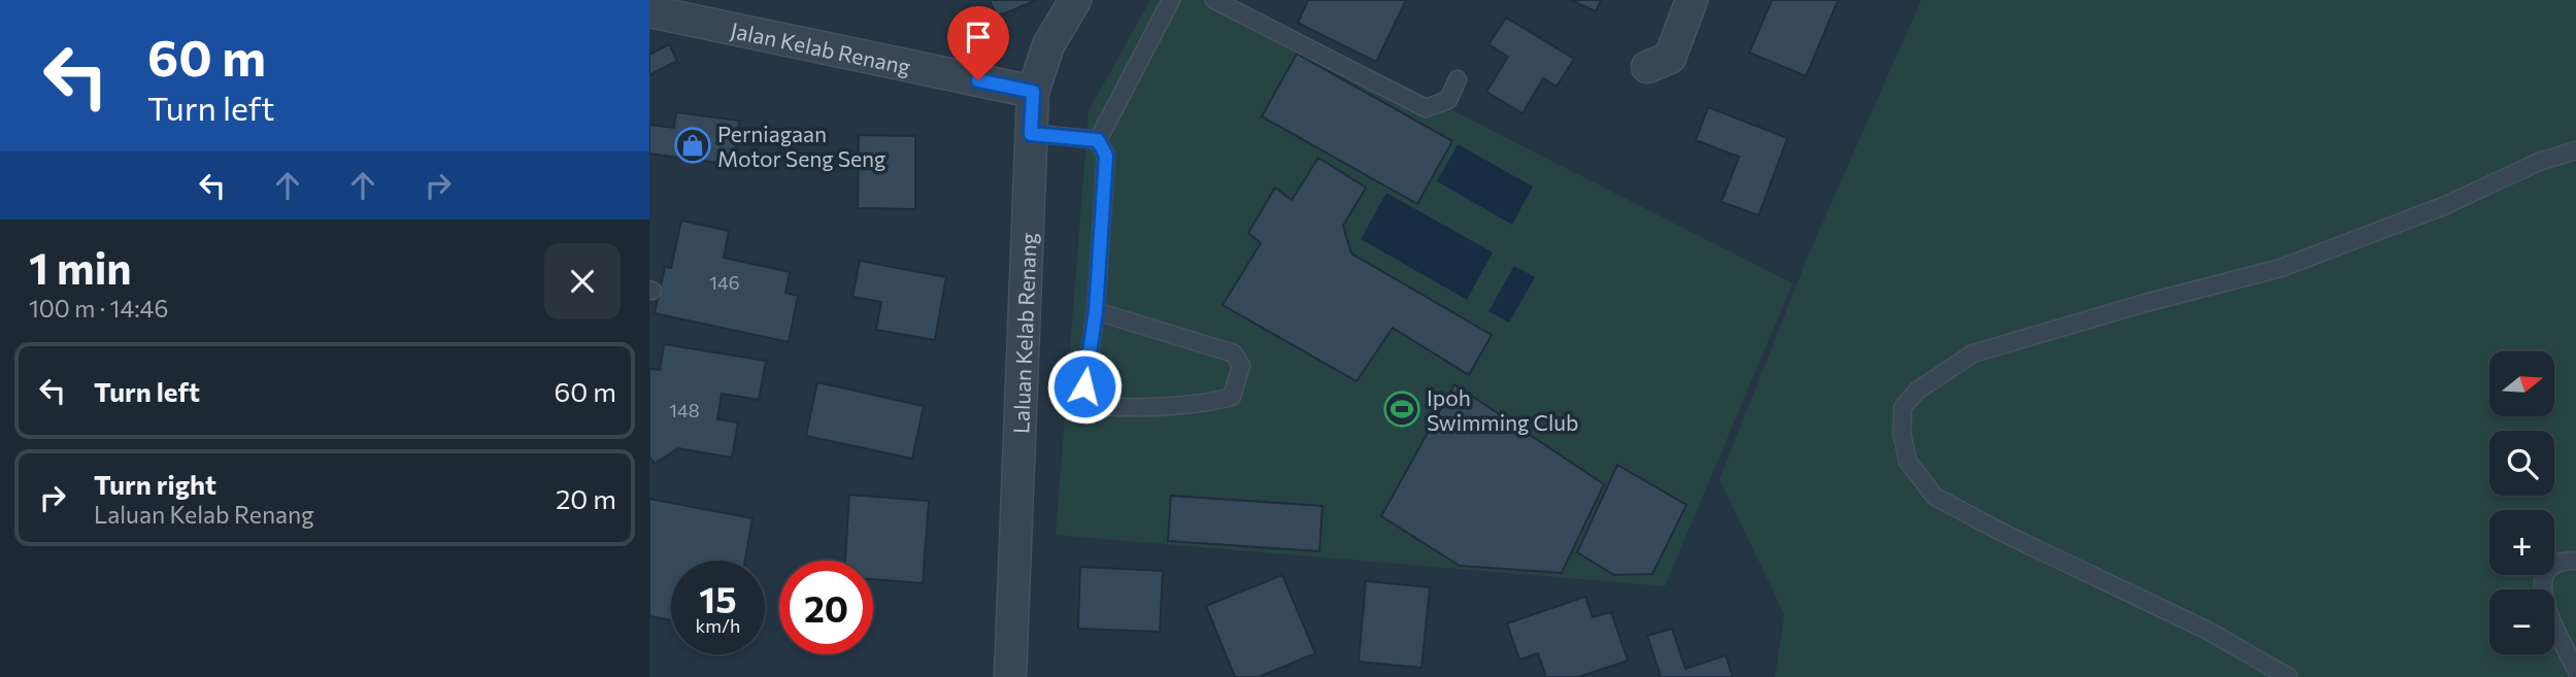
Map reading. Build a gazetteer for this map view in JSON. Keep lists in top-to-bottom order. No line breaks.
{"streets":{"street":["Jalan Kelab Renang","Laluan Kelab Renang"]},"crossings":[["Jalan Kelab Renang","Laluan Kelab Renang"]],"places":{"shop":["Perniagaan Motor Seng Seng"],"sports":["Ipoh Swimming Club"]},"house_numbers":["146","148"],"north":"right","page":{"turn":["60 m","Turn left"],"heading":["1 min","100 m · 14:46"],"list":[{"name":"Turn left","value":"60 m"},{"name":"Turn right","note":"Laluan Kelab Renang","value":"20 m"}],"map_buttons":["+","−"],"speed":"15 km/h","limit":"20"}}
